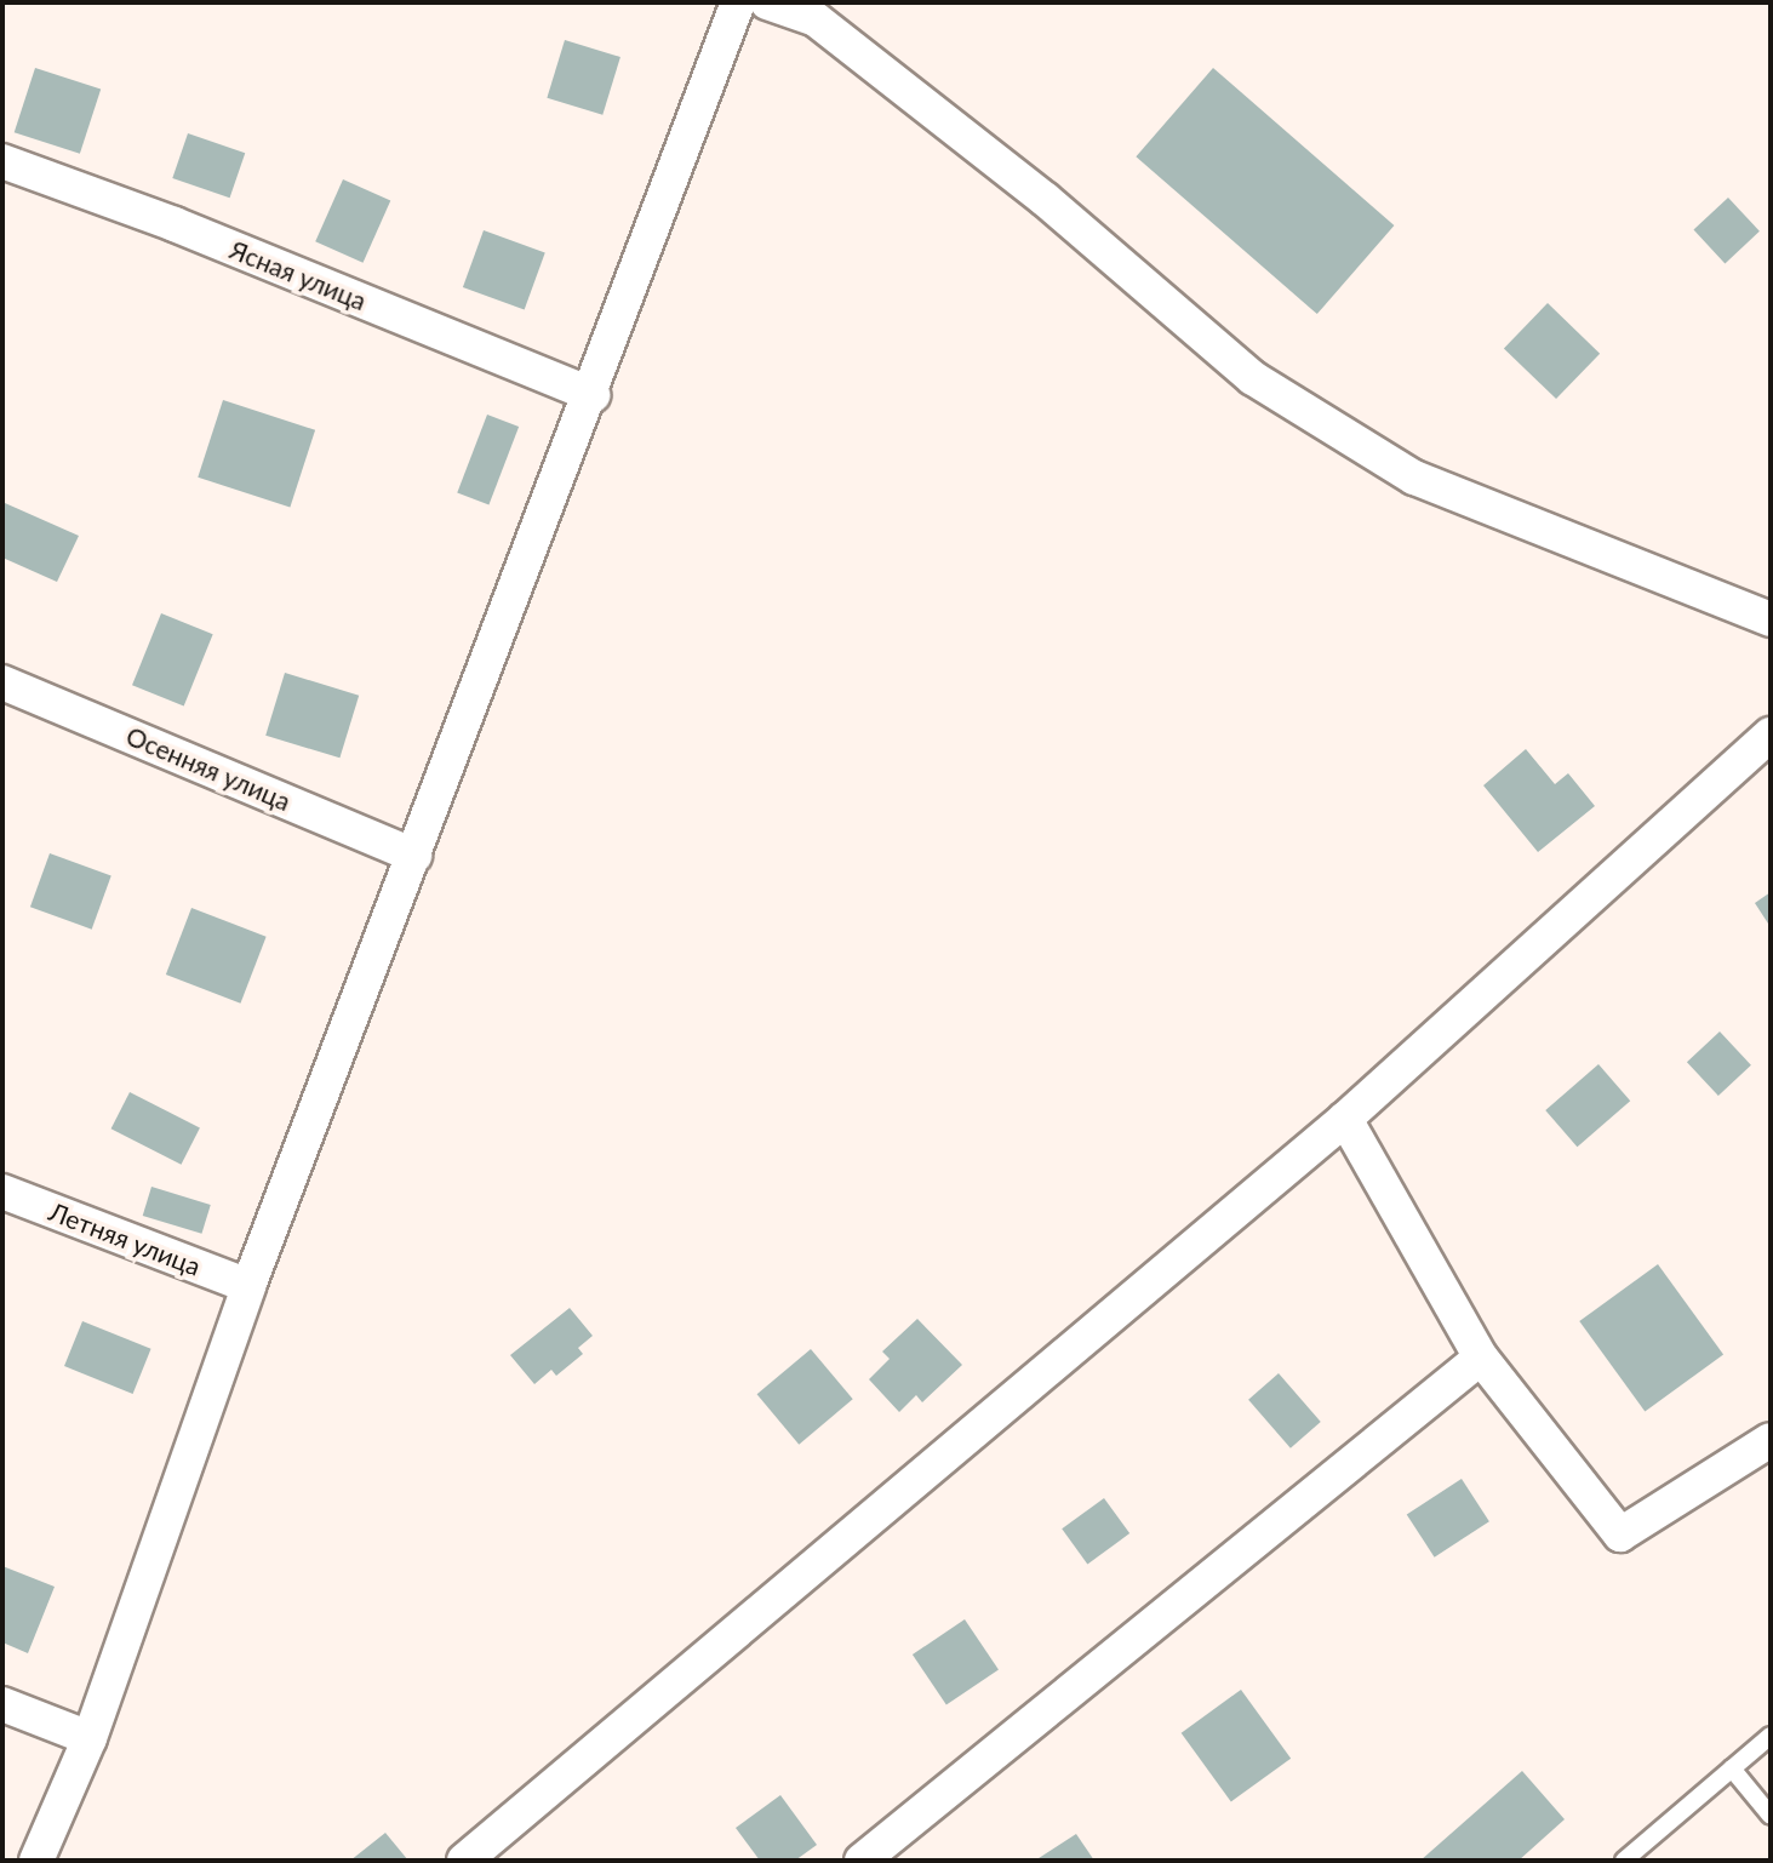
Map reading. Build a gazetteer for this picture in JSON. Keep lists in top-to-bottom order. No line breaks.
{"streets":{"street":["Ясная улица","Осенняя улица","Летняя улица"]}}
